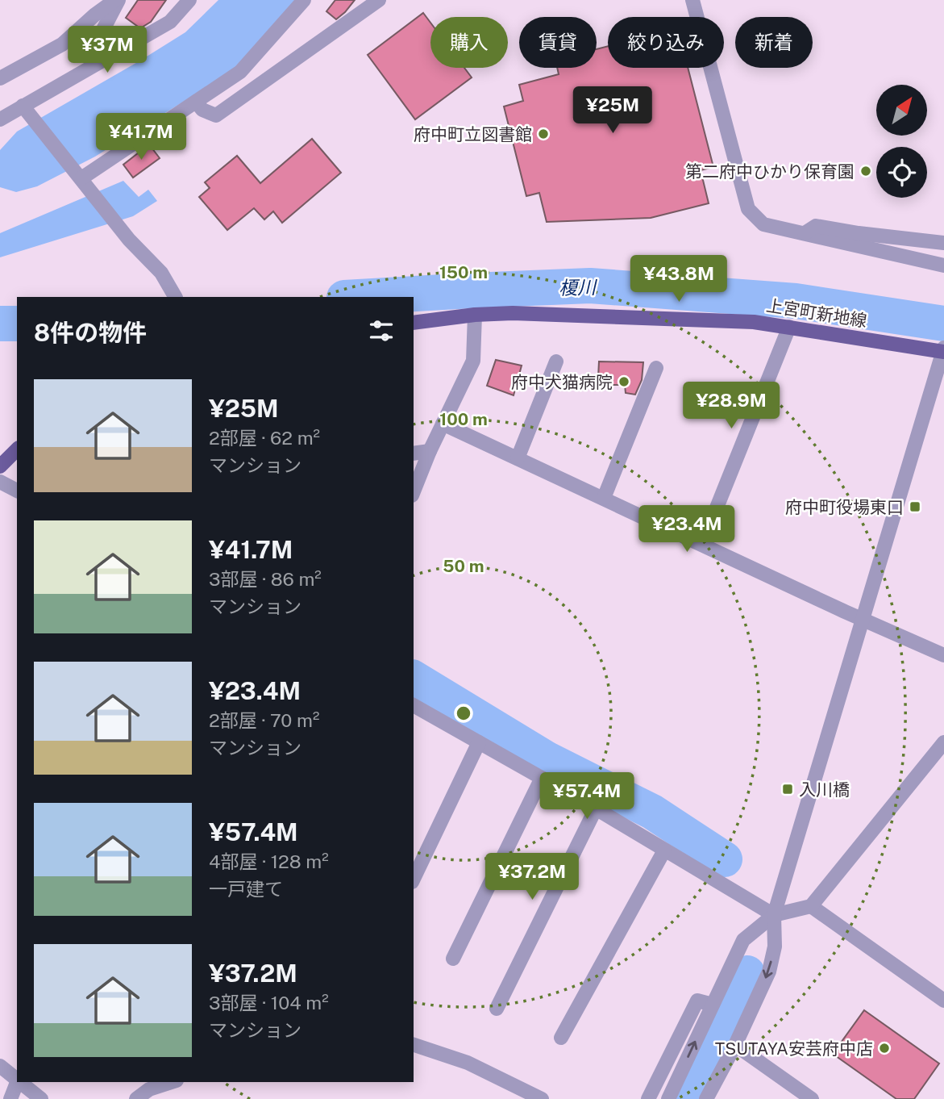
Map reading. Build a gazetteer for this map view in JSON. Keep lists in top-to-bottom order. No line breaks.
{"streets":{"main road":["上宮町新地線"]},"water":["榎川"],"places":{"other":["府中町立図書館","第二府中ひかり保育園","府中犬猫病院","TSUTAYA安芸府中店"],"transit":["府中町役場東口","入川橋"]},"north":"top right","page":{"chip":["購入","賃貸","絞り込み","新着"],"price":["¥37M","¥25M","¥41.7M","¥43.8M","¥28.9M","¥23.4M","¥57.4M","¥37.2M"],"heading":"8件の物件","list":[{"name":"¥25M","note":"2部屋 · 62 m² · マンション"},{"name":"¥41.7M","note":"3部屋 · 86 m² · マンション"},{"name":"¥23.4M","note":"2部屋 · 70 m² · マンション"},{"name":"¥57.4M","note":"4部屋 · 128 m² · 一戸建て"},{"name":"¥37.2M","note":"3部屋 · 104 m² · マンション"}]},"rings":["150 m","100 m","50 m"]}
